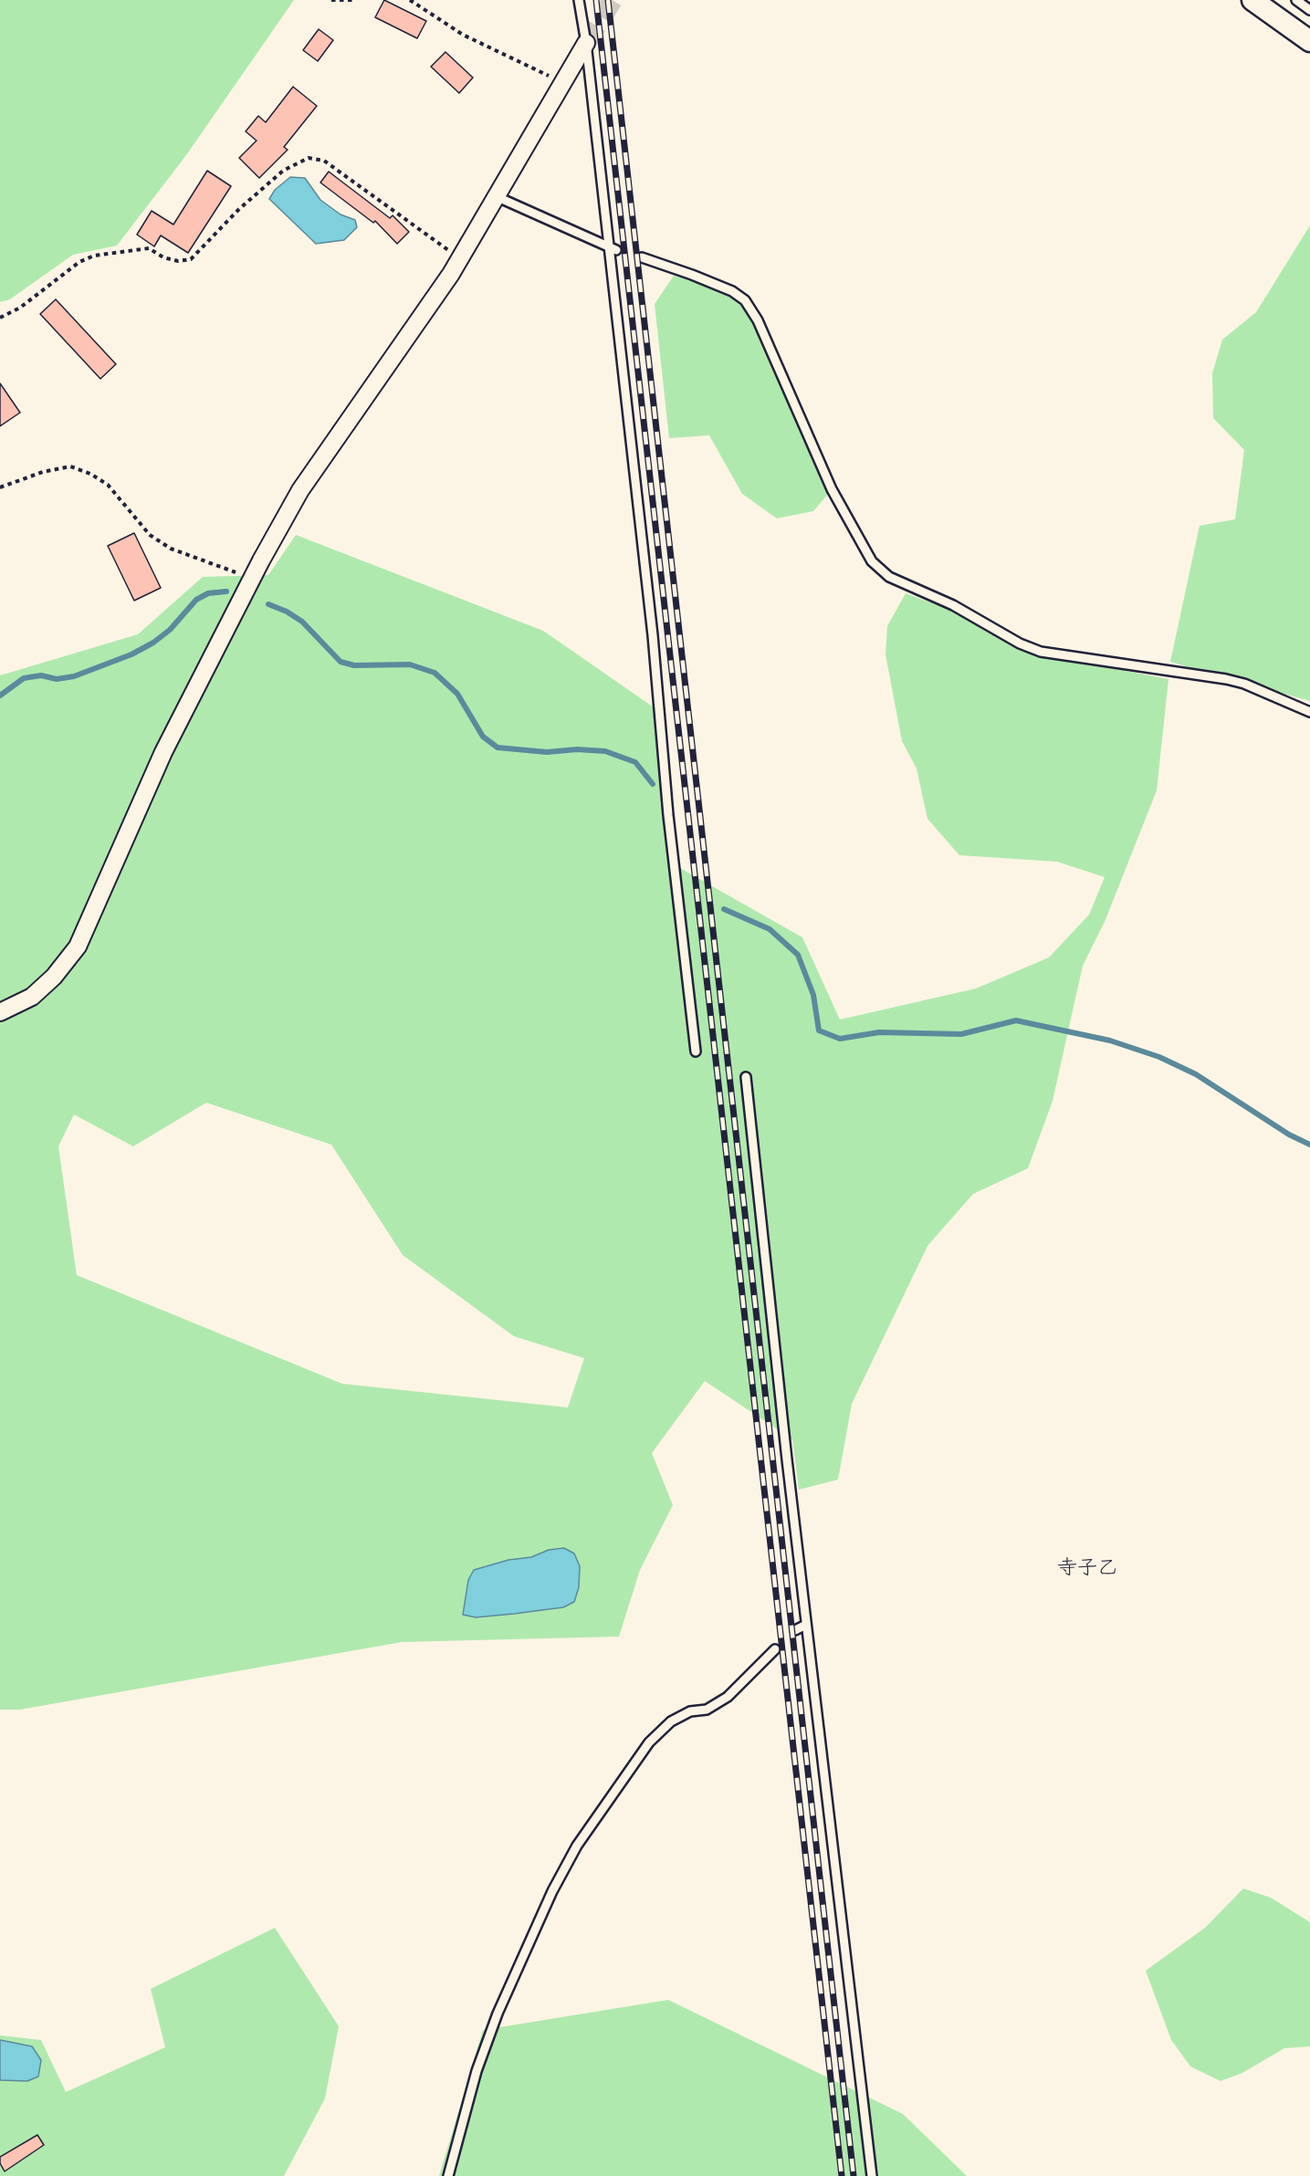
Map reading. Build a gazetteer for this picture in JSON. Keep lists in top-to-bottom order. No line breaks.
{"districts":["寺子乙"]}
